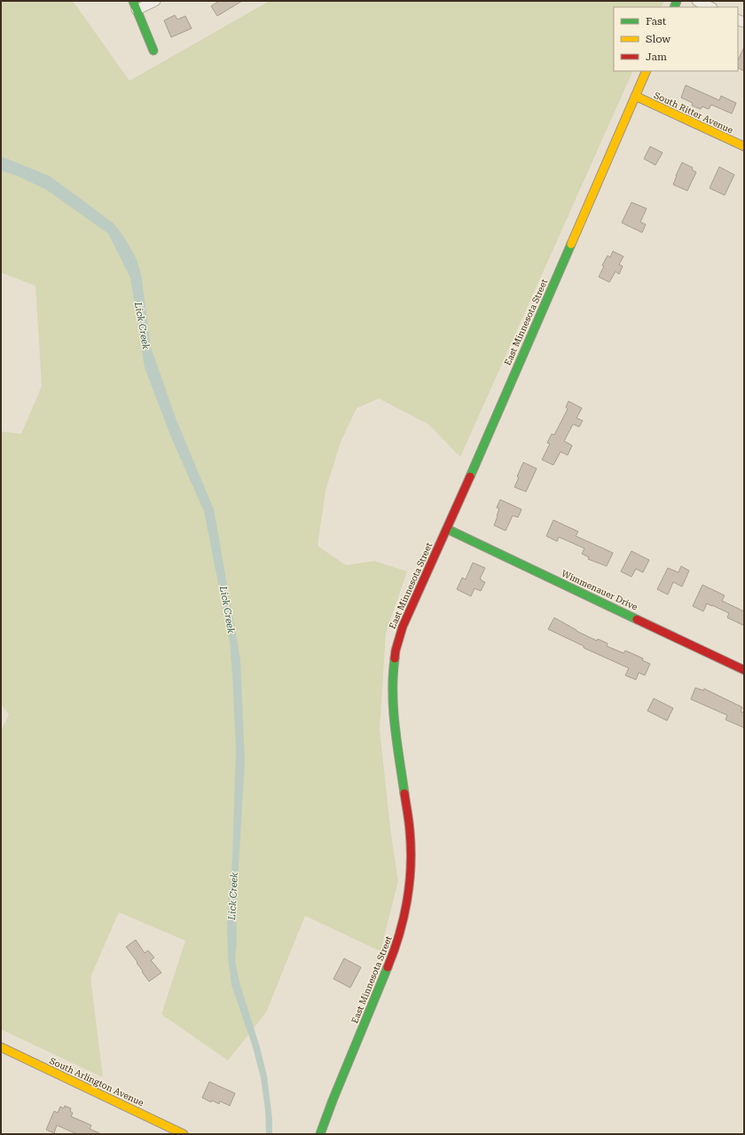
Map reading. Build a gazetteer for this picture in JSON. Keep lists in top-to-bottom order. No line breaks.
{"streets":{"street":["South Ritter Avenue","East Minnesota Street","Wimmenauer Drive","South Arlington Avenue"]},"crossings":[["South Ritter Avenue","East Minnesota Street"],["East Minnesota Street","Wimmenauer Drive"]],"water":["Lick Creek"],"legend":["Fast","Slow","Jam"]}
